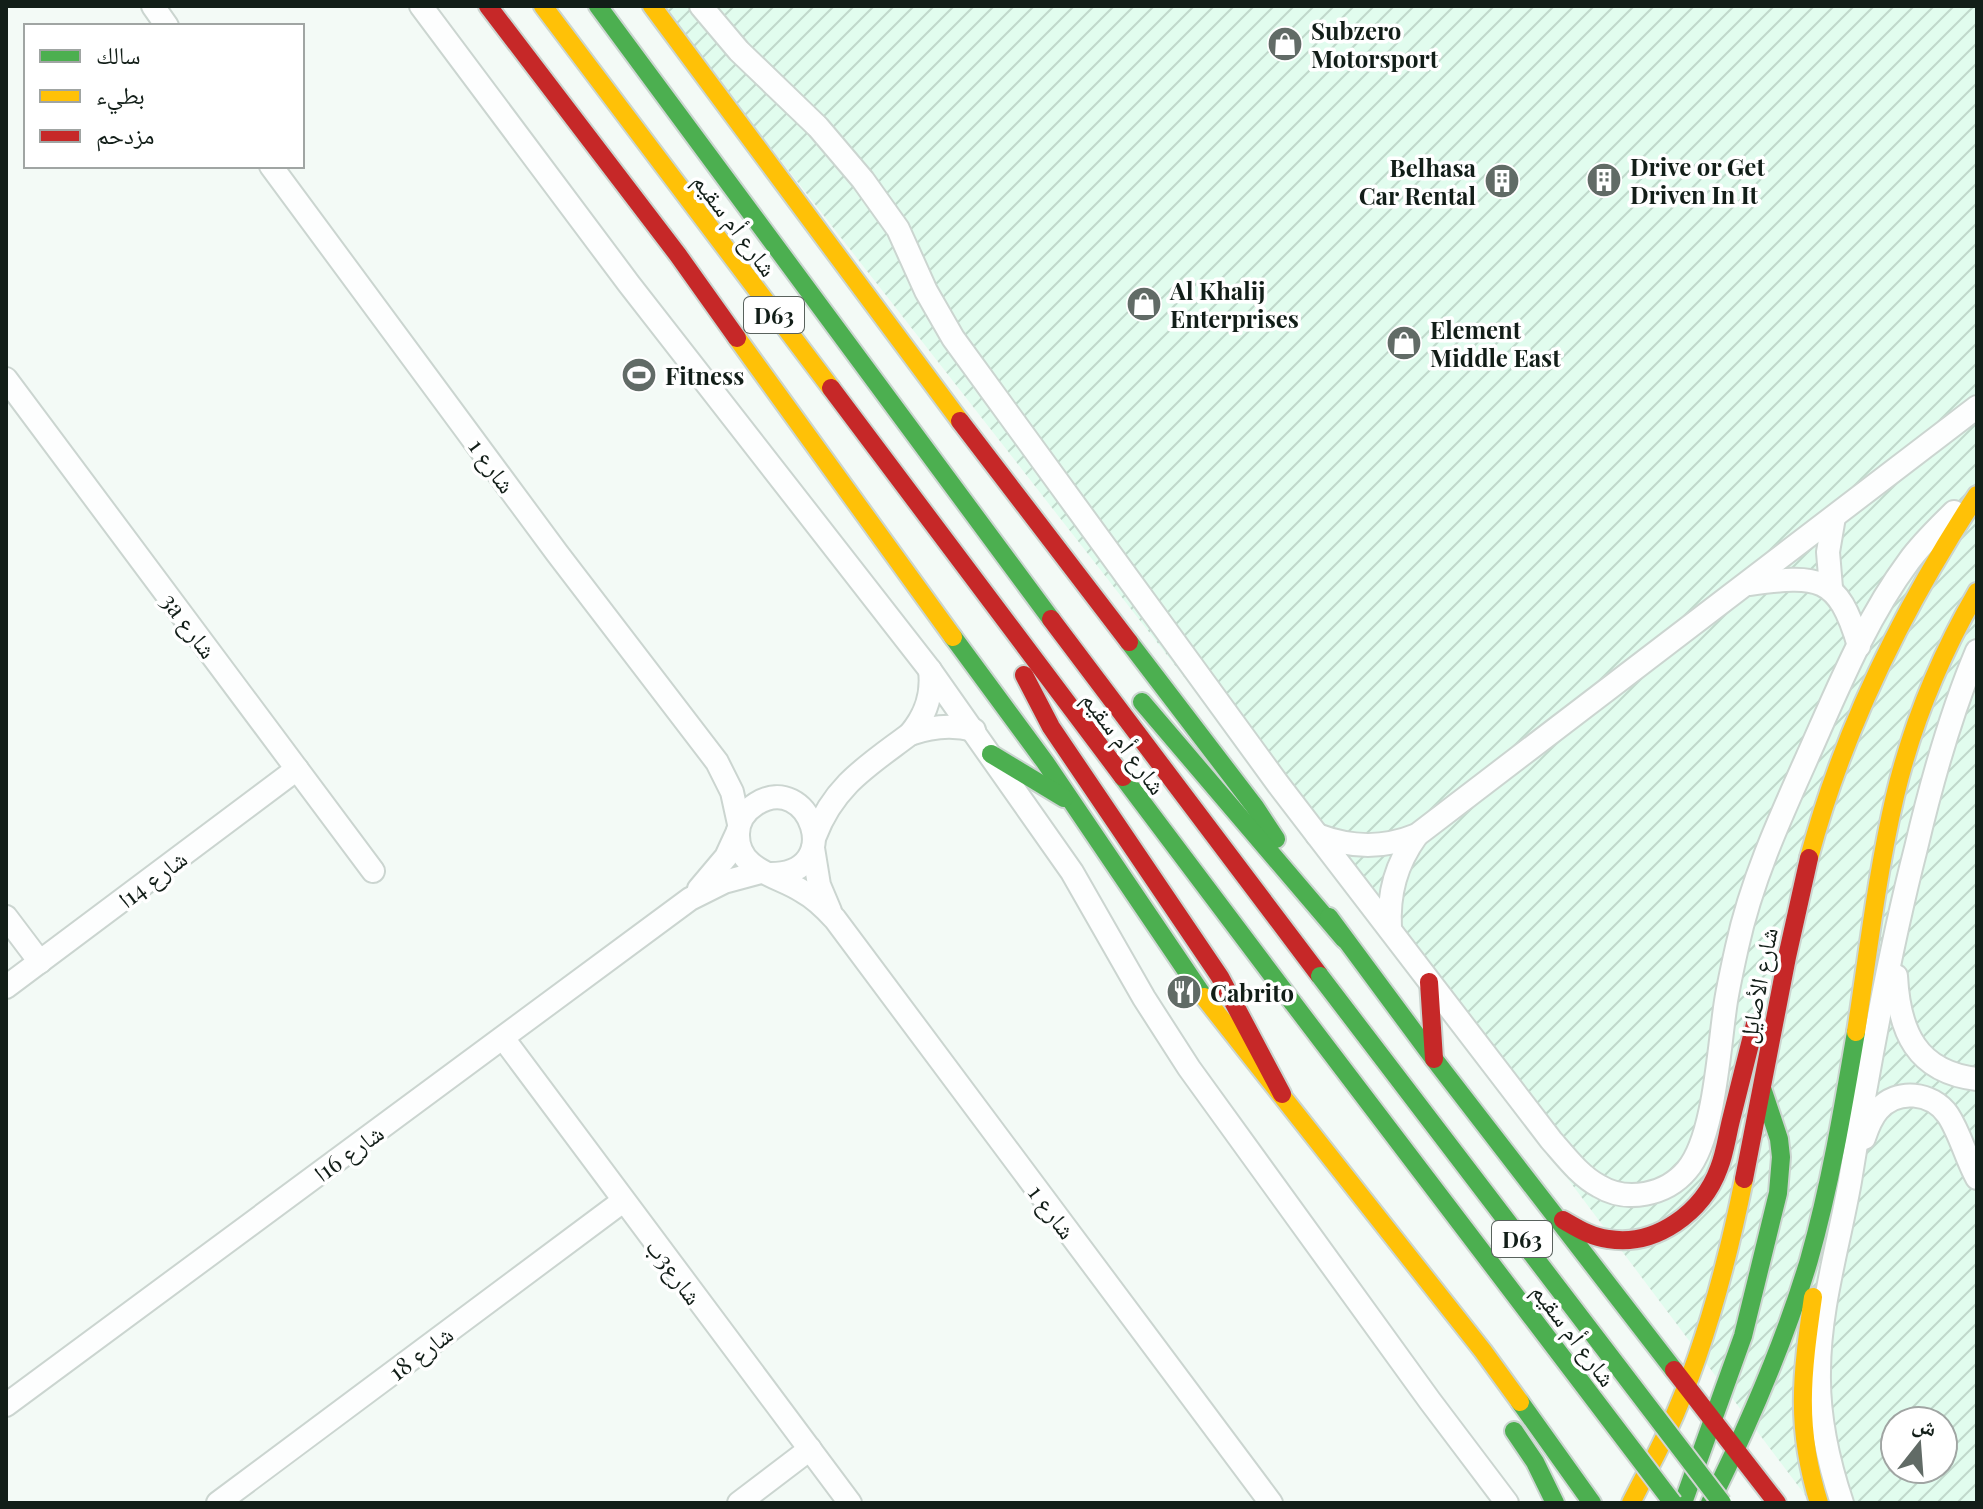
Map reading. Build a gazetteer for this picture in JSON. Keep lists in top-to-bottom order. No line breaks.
{"streets":{"main road":["شارع أم سقيم","D63","شارع الأصايل"],"street":["شارع 1","3a شارع","شارع 14ا","شارع 16ا","شارع3ب","شارع 18"]},"crossings":[["شارع 1","شارع 16ا"],["3a شارع","شارع 14ا"],["شارع 16ا","شارع3ب"],["شارع3ب","شارع 18"]],"places":{"shop":["Subzero Motorsport","Al Khalij Enterprises","Element Middle East"],"building":["Drive or Get Driven In It","Belhasa Car Rental"],"sports":["Fitness"],"restaurant":["Cabrito"]},"legend":["سالك","بطيء","مزدحم"],"north":"top"}
